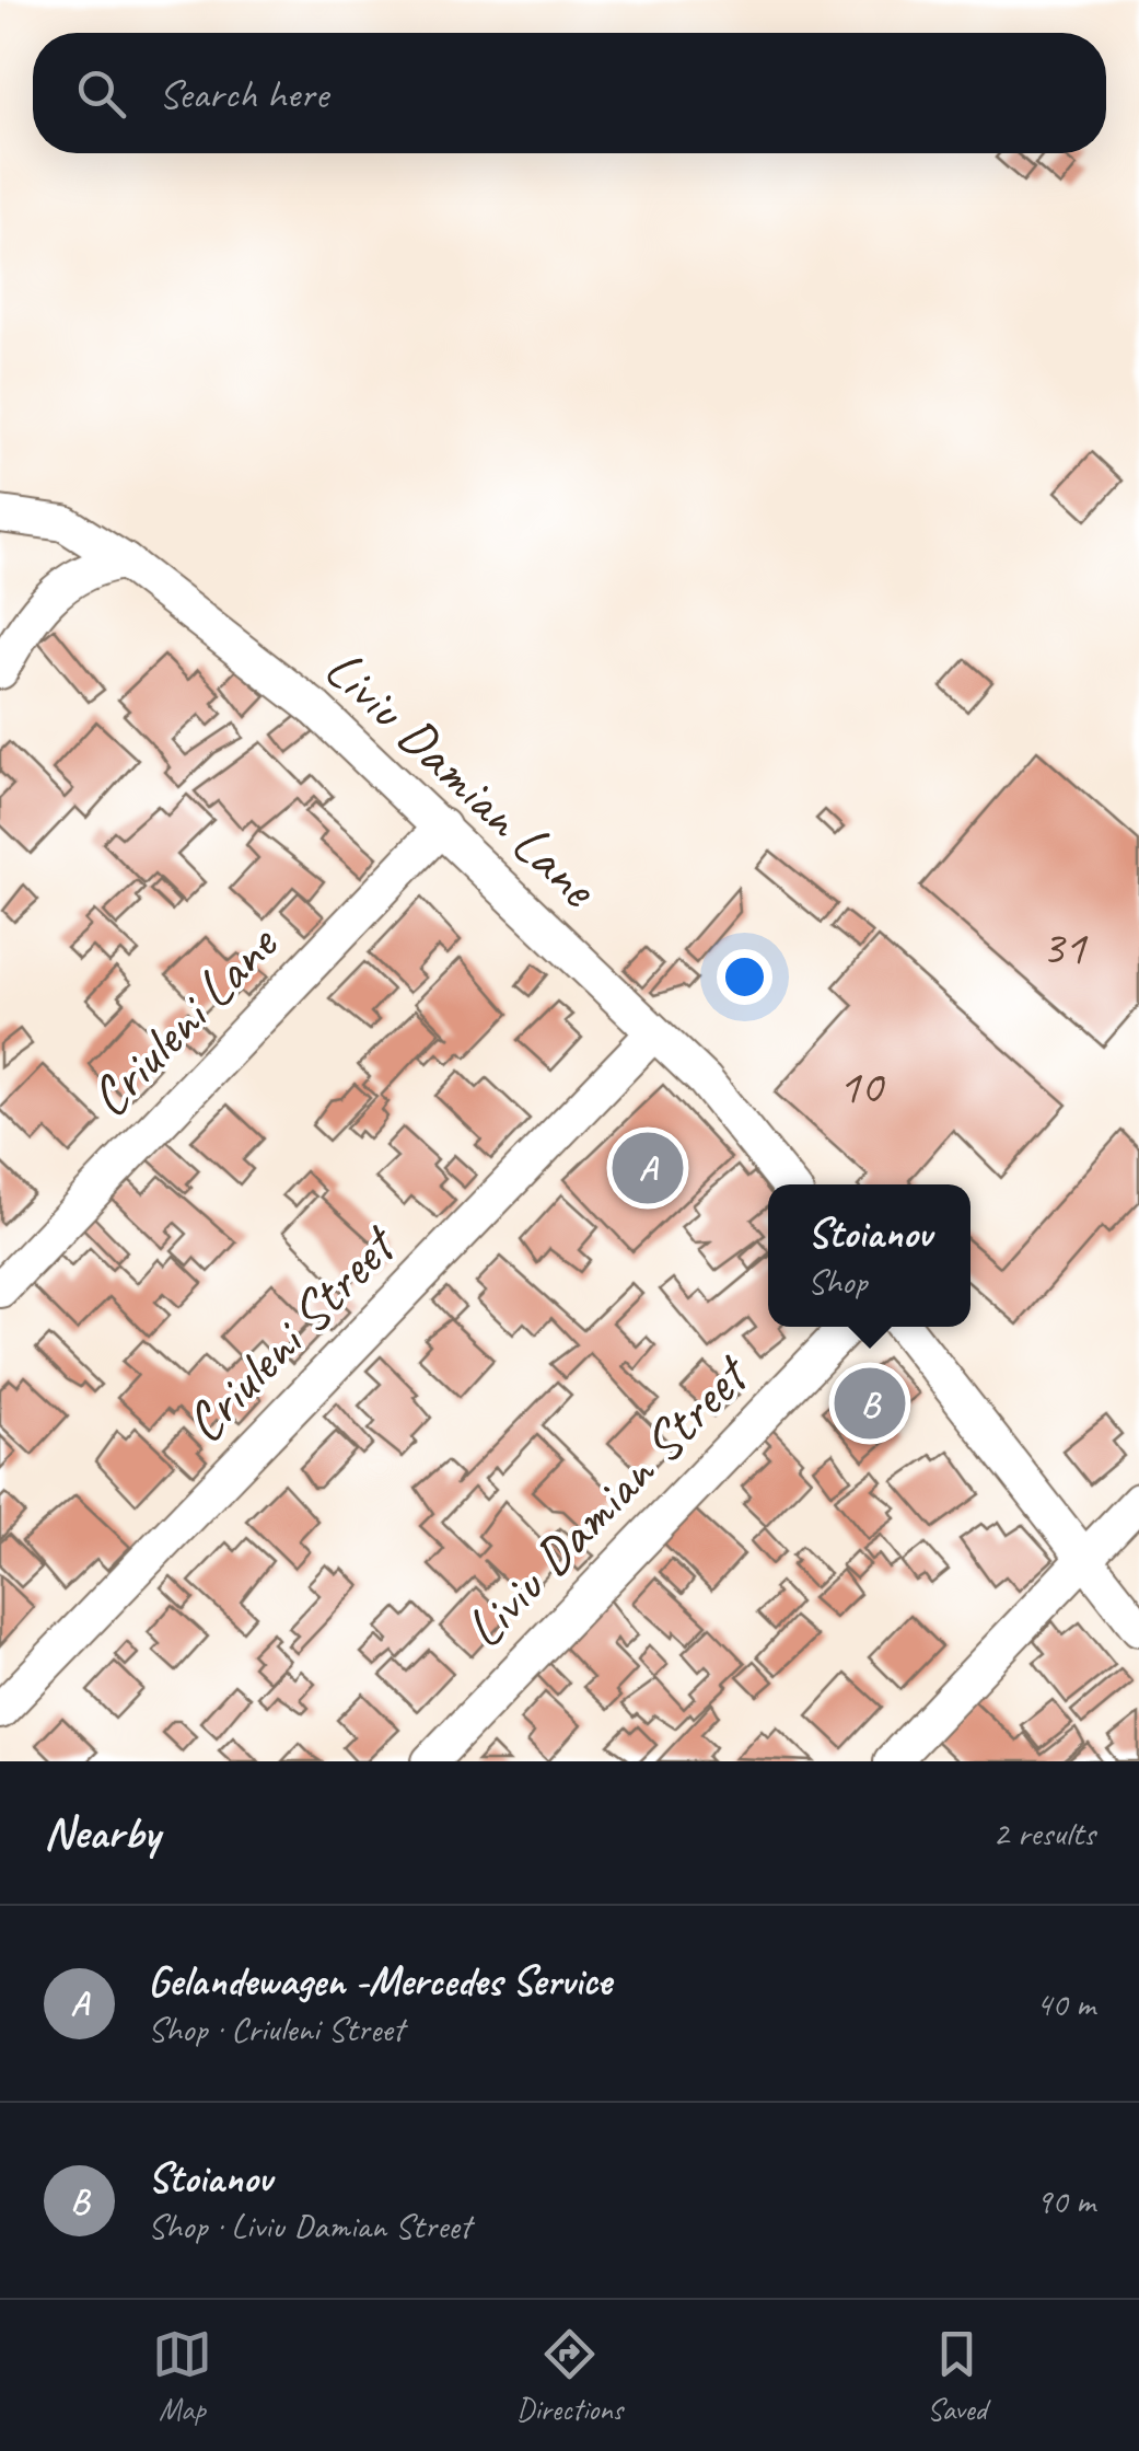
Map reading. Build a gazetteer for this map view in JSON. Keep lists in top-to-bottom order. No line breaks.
{"streets":{"street":["Liviu Damian Lane","Criuleni Lane","Criuleni Street","Liviu Damian Street"]},"crossings":[["Liviu Damian Lane","Criuleni Lane"],["Liviu Damian Lane","Criuleni Street"]],"house_numbers":["31","10"],"page":{"search":"Search here","pins":["A","B"],"popup":["Stoianov","Shop"],"heading":["Nearby","2 results"],"list":[{"mark":"A","name":"Gelandewagen -Mercedes Service","note":"Shop · Criuleni Street","value":"40 m"},{"mark":"B","name":"Stoianov","note":"Shop · Liviu Damian Street","value":"90 m"}],"nav":["Map","Directions","Saved"]}}
